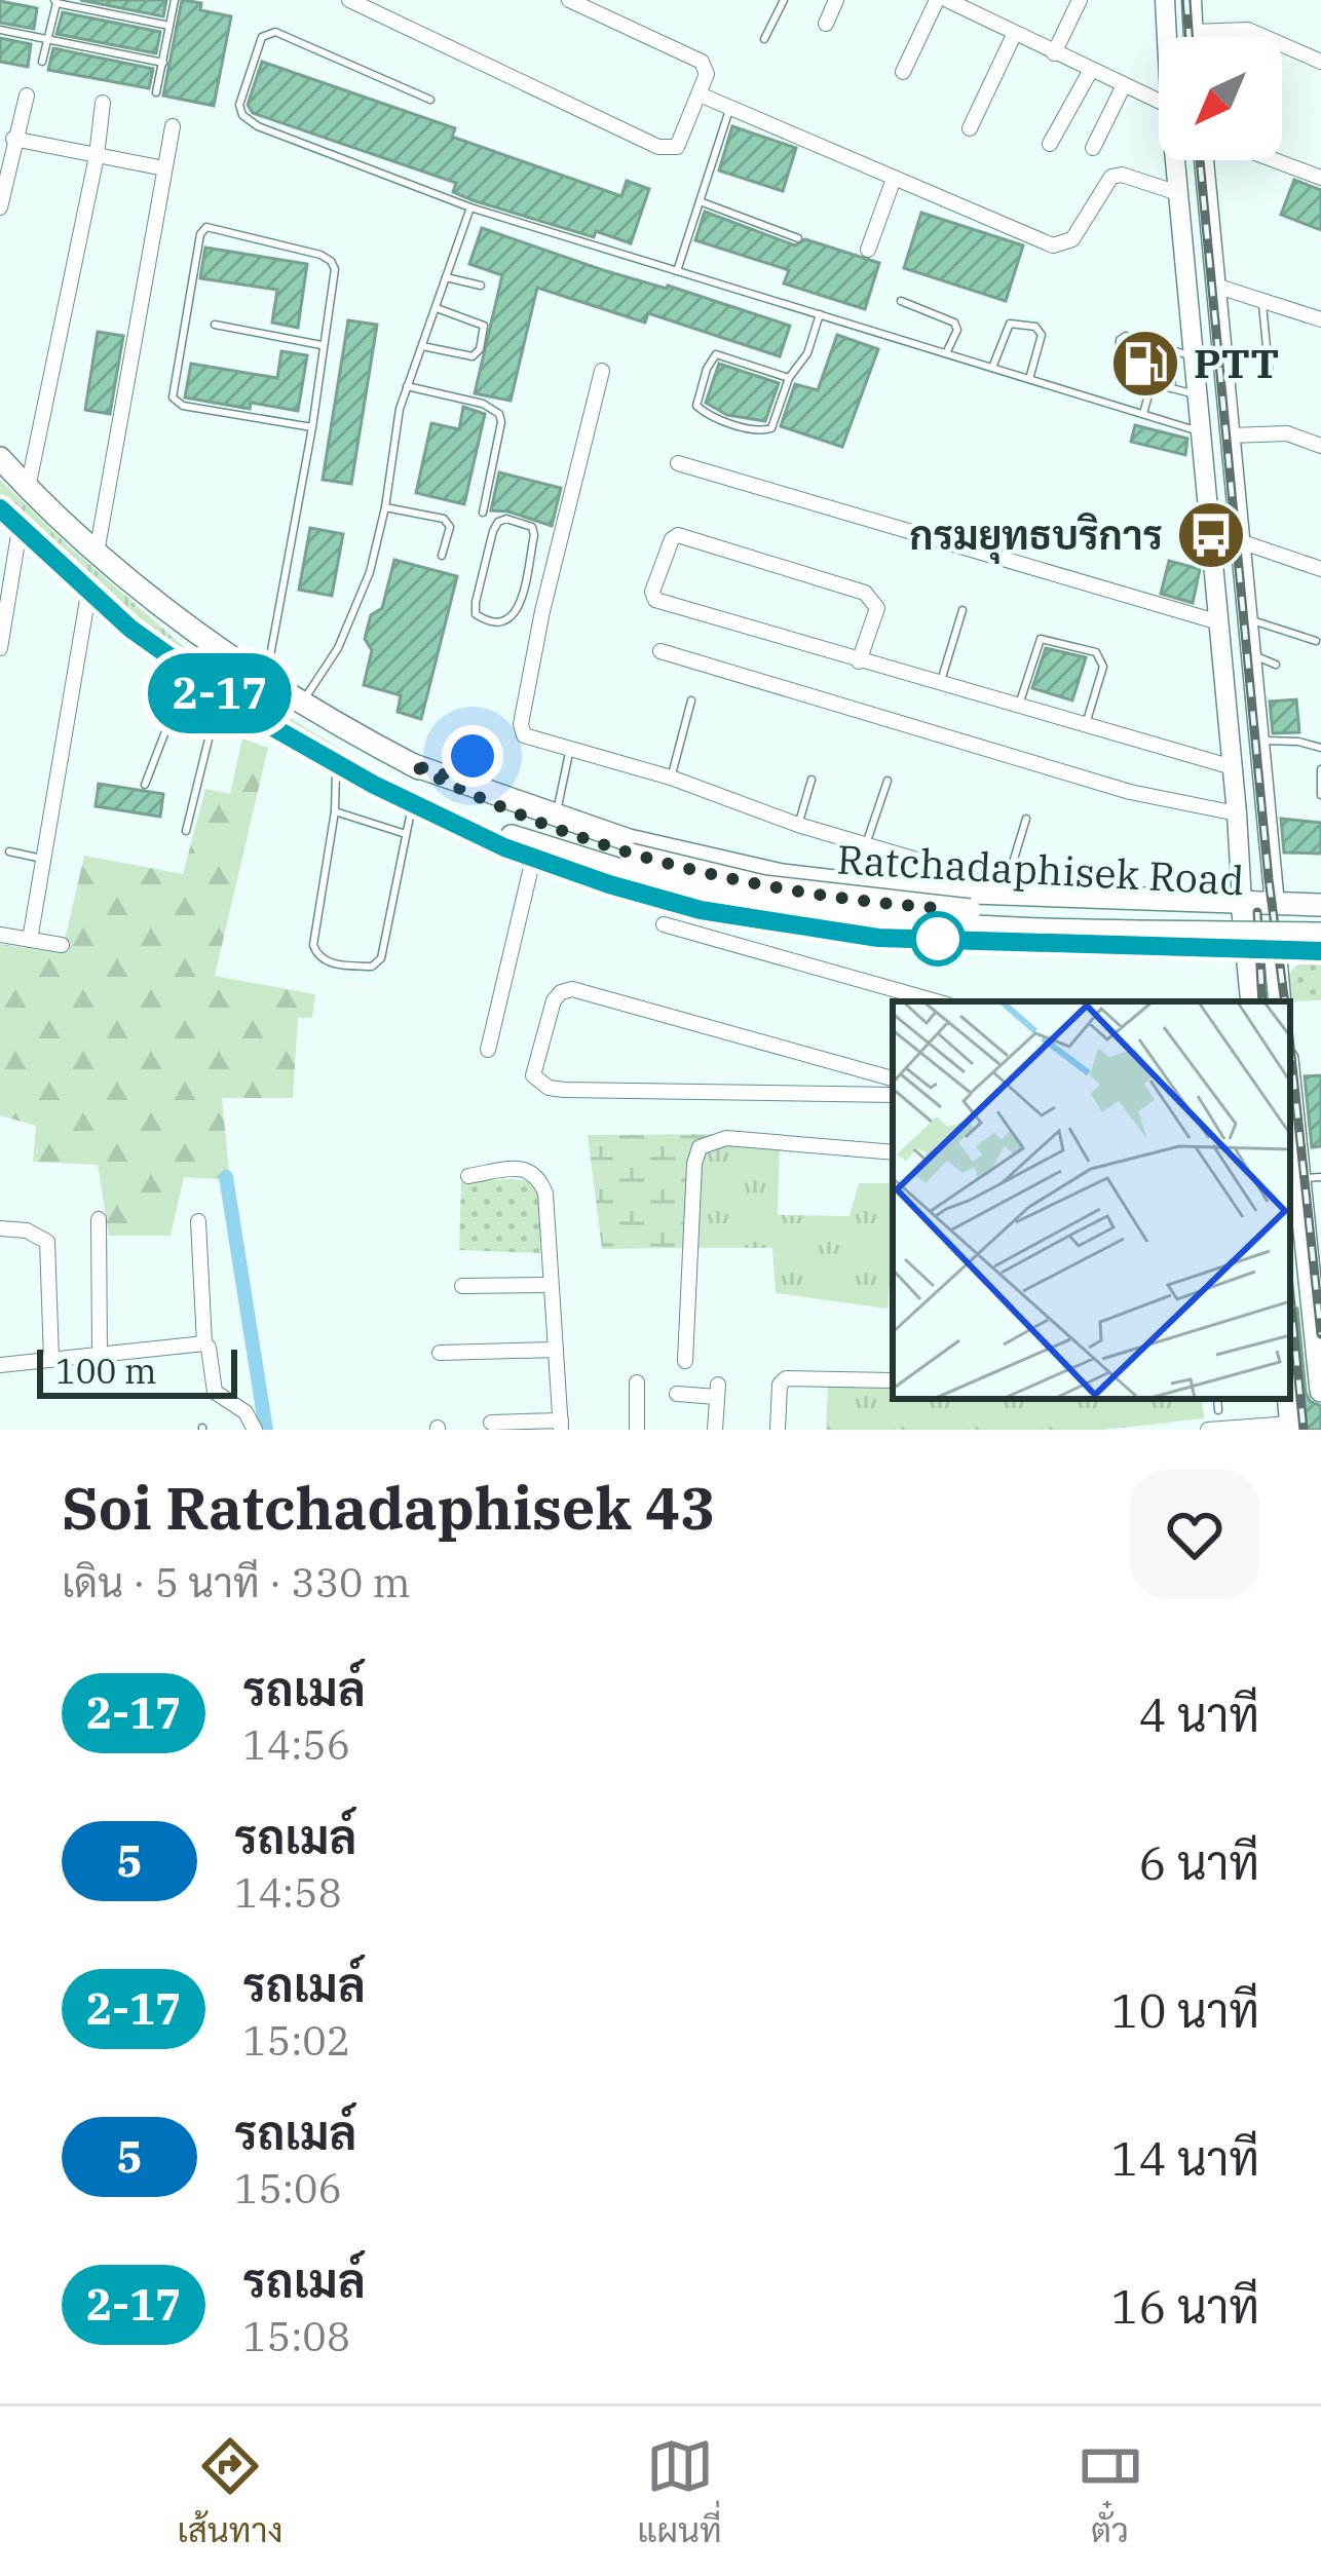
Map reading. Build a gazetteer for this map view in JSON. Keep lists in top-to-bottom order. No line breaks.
{"streets":{"main road":["Ratchadaphisek Road"]},"places":{"fuel station":["PTT"],"bus stop":["กรมยุทธบริการ"]},"lines":["bus line 2-17"],"scale_bar":"100 m","north":"bottom left","page":{"on_map":"2-17","scale":"100 m","heading":["Soi Ratchadaphisek 43","เดิน · 5 นาที · 330 m"],"list":[{"mark":"2-17","name":"รถเมล์","note":"14:56","value":"4 นาที"},{"mark":"5","name":"รถเมล์","note":"14:58","value":"6 นาที"},{"mark":"2-17","name":"รถเมล์","note":"15:02","value":"10 นาที"},{"mark":"5","name":"รถเมล์","note":"15:06","value":"14 นาที"},{"mark":"2-17","name":"รถเมล์","note":"15:08","value":"16 นาที"}],"tabs":["เส้นทาง","แผนที่","ตั๋ว"]}}
